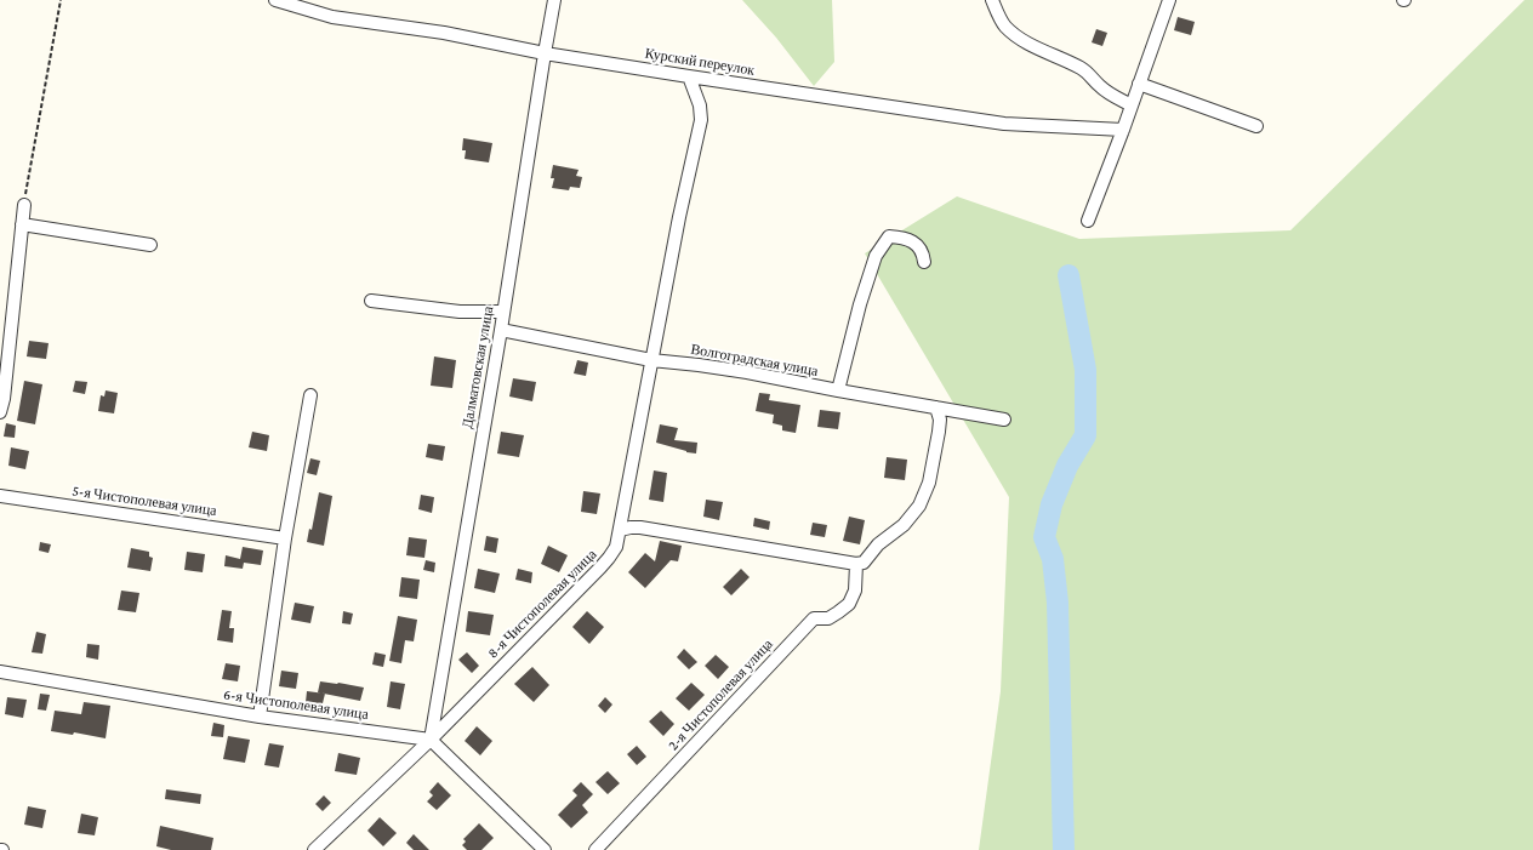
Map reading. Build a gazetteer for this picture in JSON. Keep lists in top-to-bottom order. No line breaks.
{"streets":{"street":["Курский переулок","Волгоградская улица","Далматовская улица","5-я Чистополевая улица","8-я Чистополевая улица","2-я Чистополевая улица","6-я Чистополевая улица"]},"crossings":[["Курский переулок","Далматовская улица"],["Курский переулок","8-я Чистополевая улица"],["Волгоградская улица","Далматовская улица"],["Волгоградская улица","8-я Чистополевая улица"],["Далматовская улица","8-я Чистополевая улица"],["Далматовская улица","6-я Чистополевая улица"],["8-я Чистополевая улица","6-я Чистополевая улица"]]}
